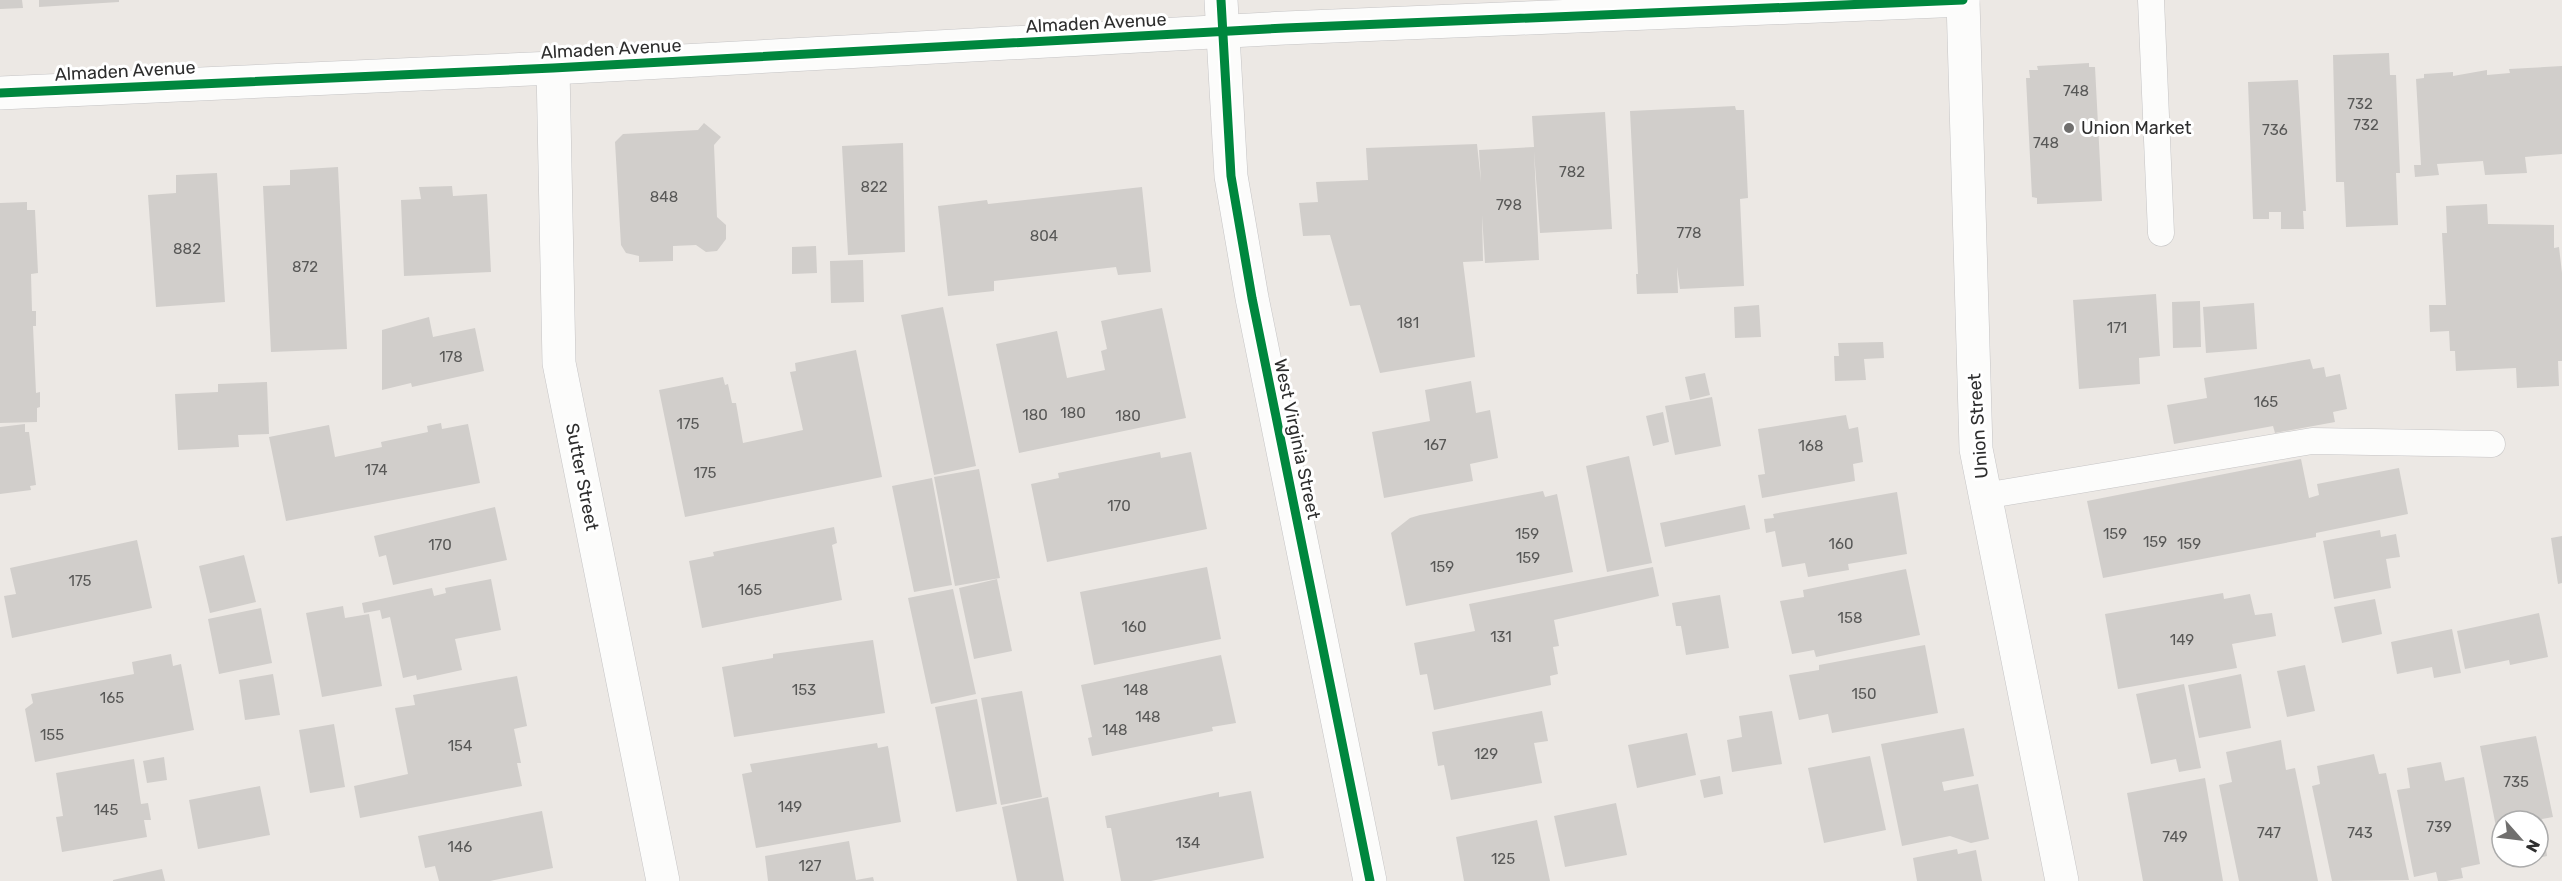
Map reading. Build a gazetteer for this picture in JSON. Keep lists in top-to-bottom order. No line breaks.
{"streets":{"street":["Almaden Avenue","Union Street","West Virginia Street","Sutter Street"]},"crossings":[["Almaden Avenue","Union Street"],["Almaden Avenue","West Virginia Street"],["Almaden Avenue","Sutter Street"]],"places":["Union Market"],"house_numbers":["748","732","732","736","748","782","822","848","798","778","804","882","872","181","171","178","165","180","180","180","175","167","168","174","175","170","159","159","159","160","159","170","159","159","175","165","158","160","131","149","153","148","150","165","148","148","155","154","129","735","149","145","739","747","743","749","134","146","125","127"],"north":"bottom right"}
